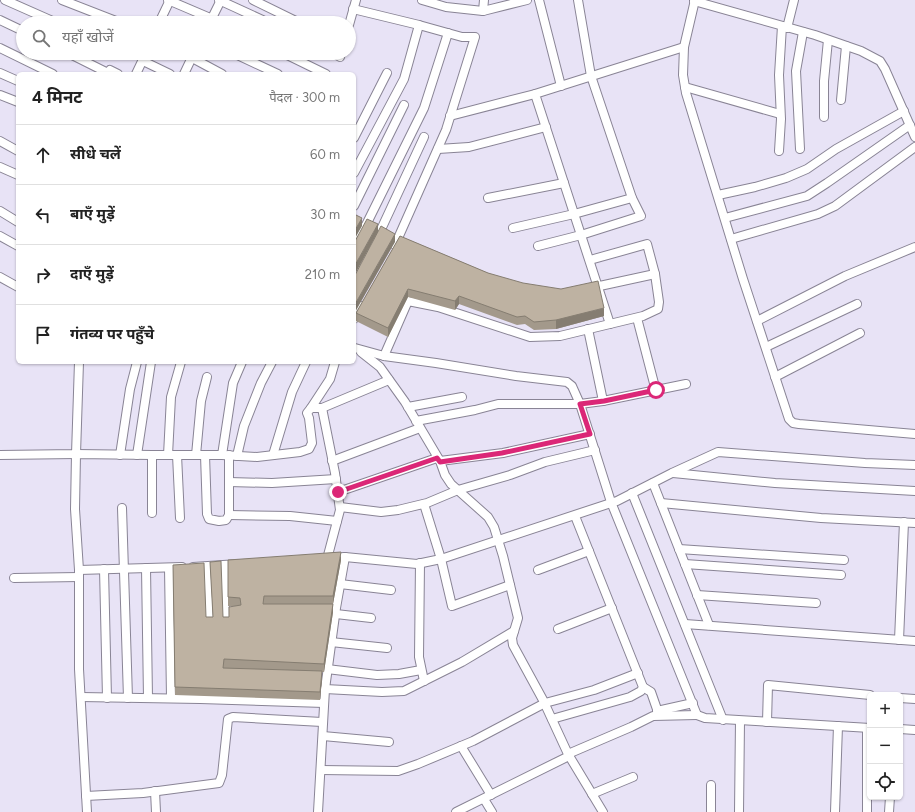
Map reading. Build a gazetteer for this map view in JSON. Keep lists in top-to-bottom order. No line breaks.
{"page":{"search":"यहाँ खोजें","heading":["4 मिनट","पैदल · 300 m"],"list":[["सीधे चलें","60 m"],["बाएँ मुड़ें","30 m"],["दाएँ मुड़ें","210 m"],"गंतव्य पर पहुँचे"],"map_buttons":["+","−"]}}
